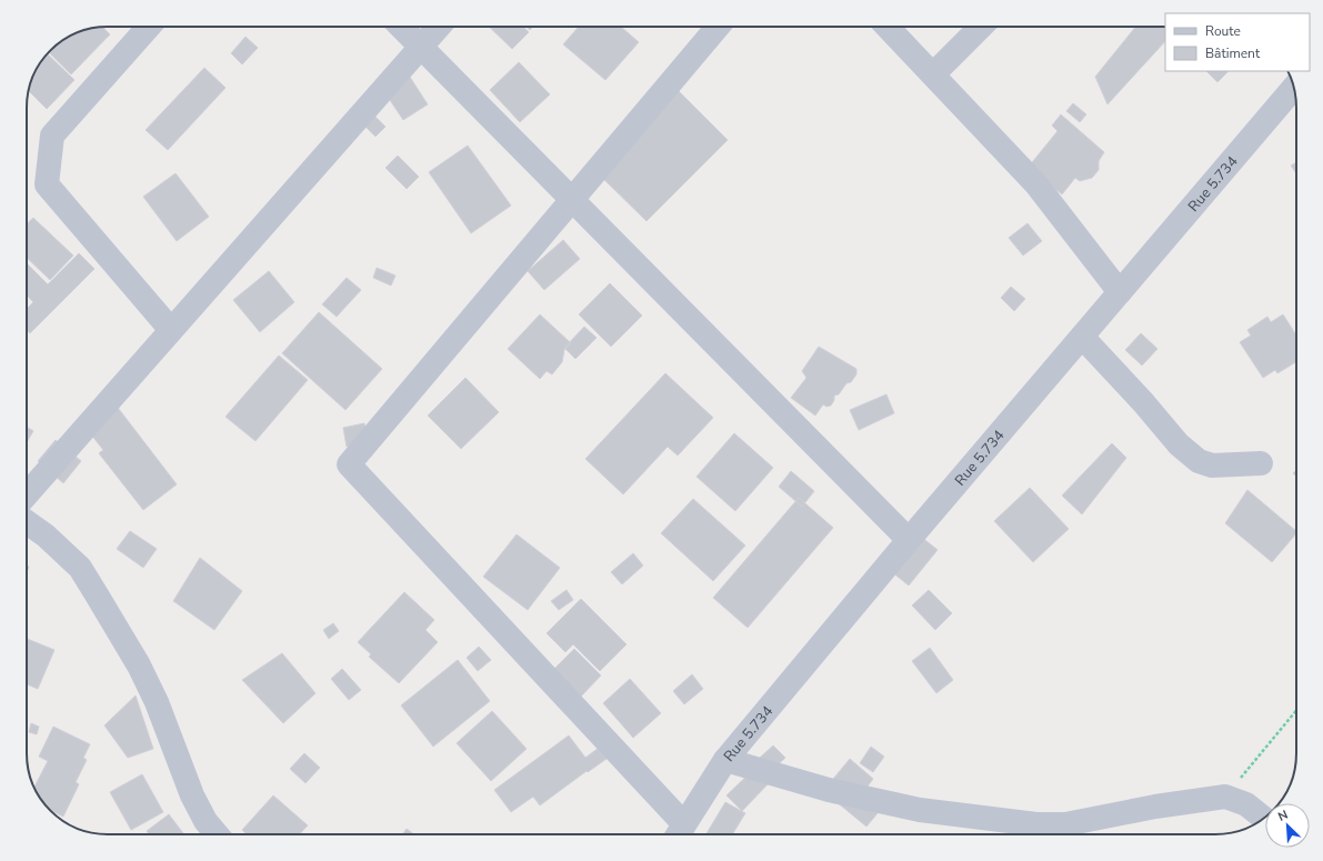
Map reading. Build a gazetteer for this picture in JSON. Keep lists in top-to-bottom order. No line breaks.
{"streets":{"street":["Rue 5.734"]},"legend":["Route","Bâtiment"],"north":"top left"}
